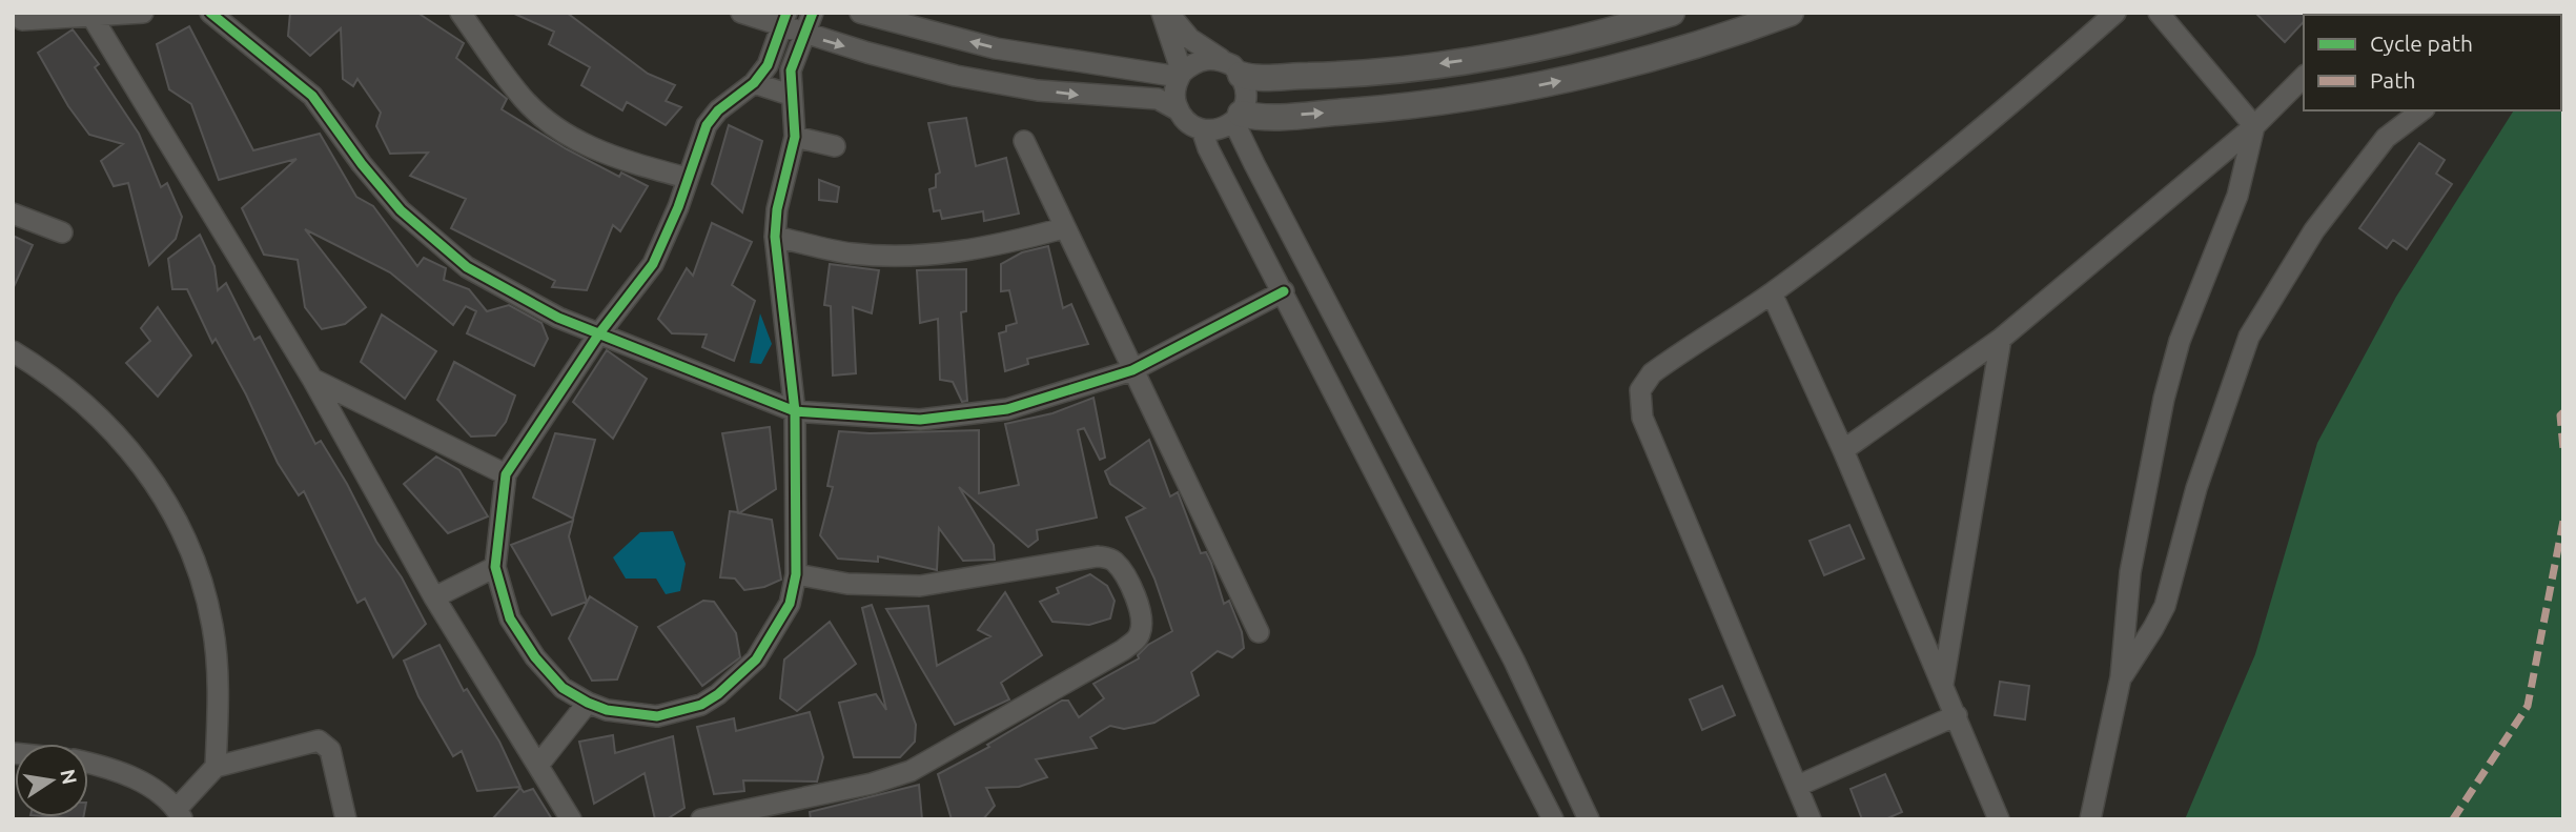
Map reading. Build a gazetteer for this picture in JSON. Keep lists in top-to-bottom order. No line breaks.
{"legend":["Cycle path","Path"],"north":"right"}
